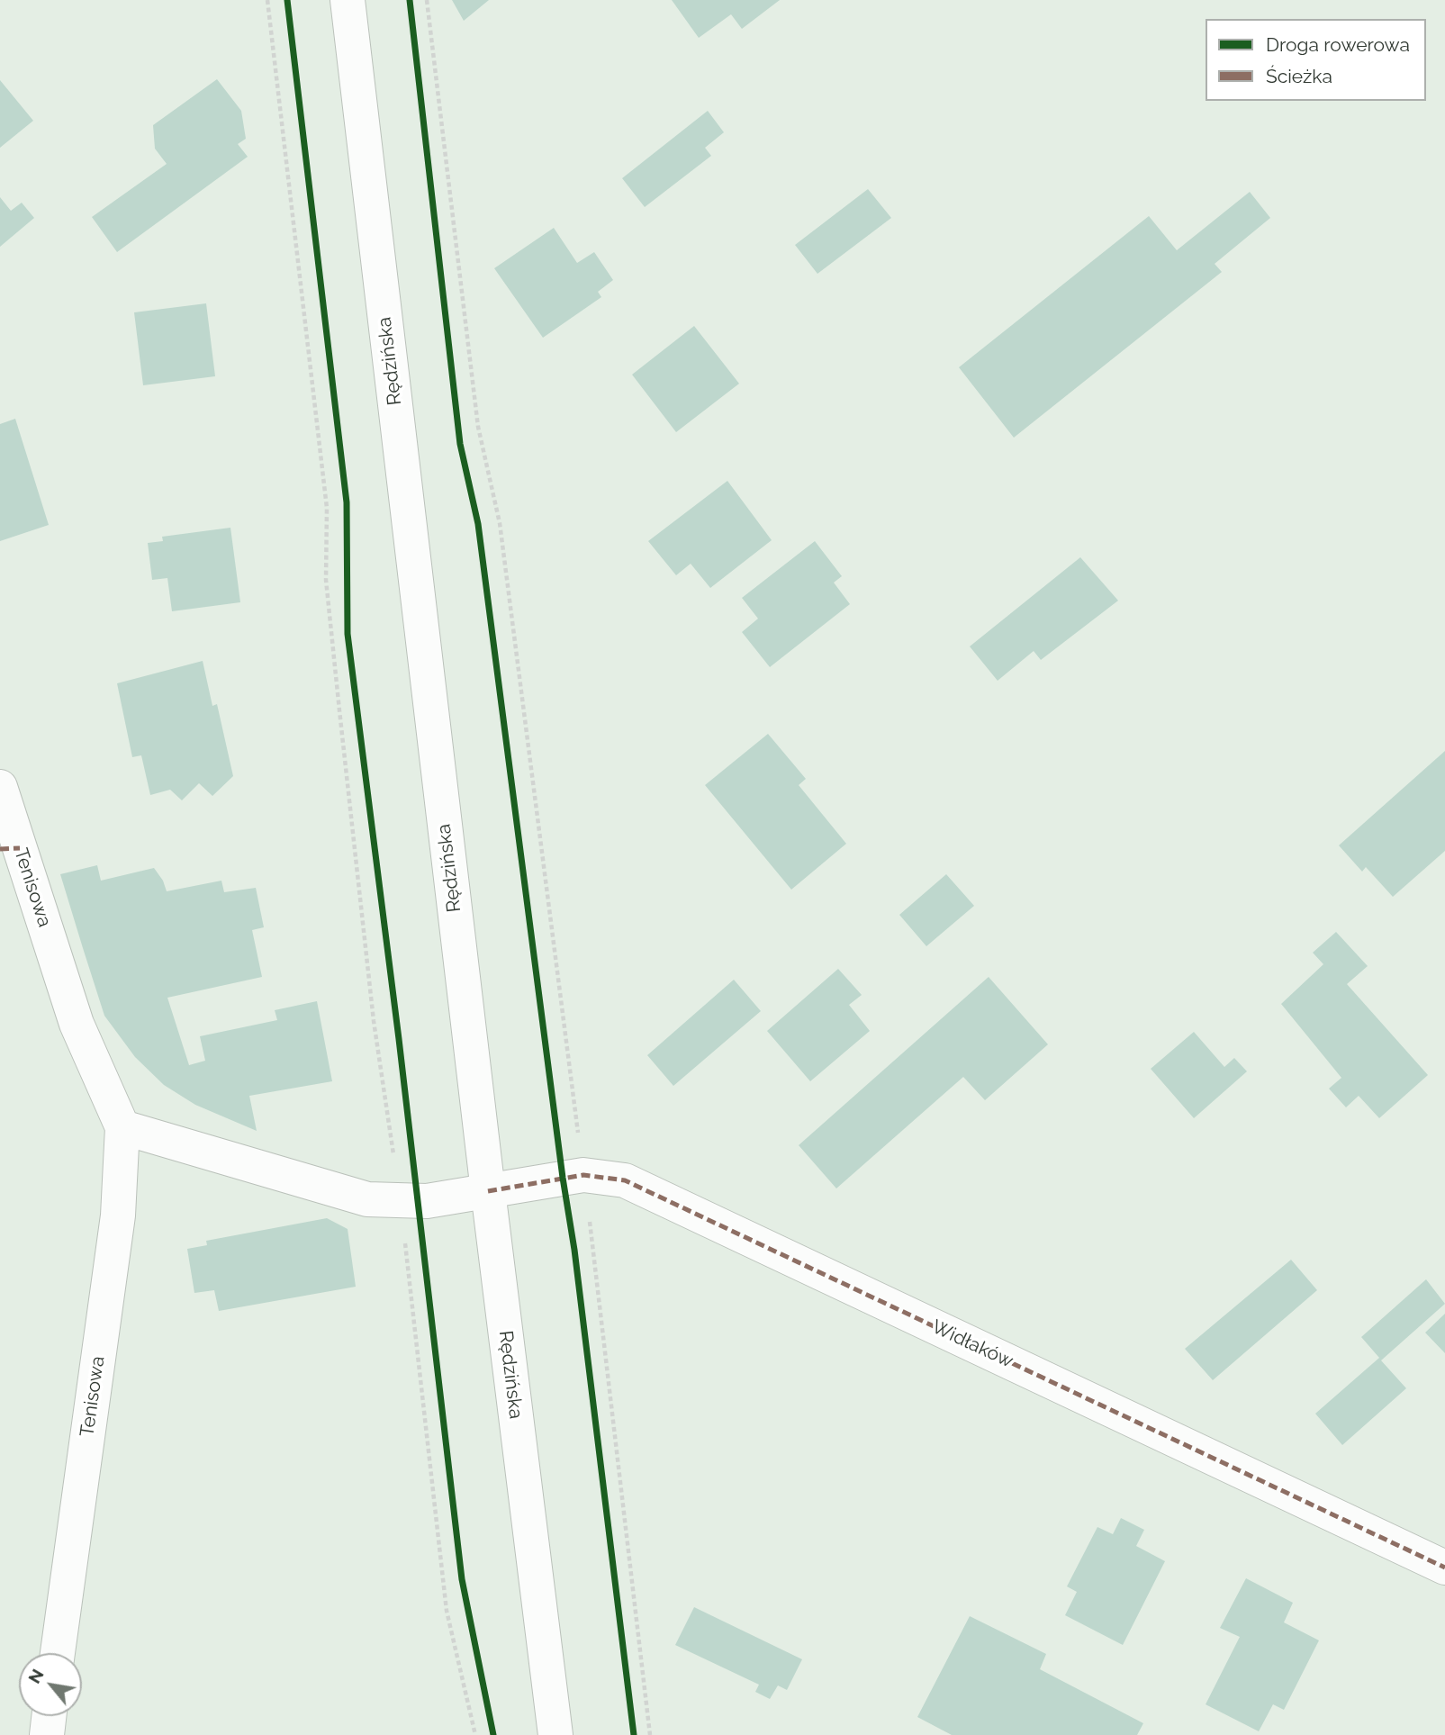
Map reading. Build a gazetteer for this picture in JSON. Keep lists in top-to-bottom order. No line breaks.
{"streets":{"street":["Rędzińska","Tenisowa","Widłaków"]},"crossings":[["Rędzińska","Widłaków"]],"legend":["Droga rowerowa","Ścieżka"],"north":"top left"}
